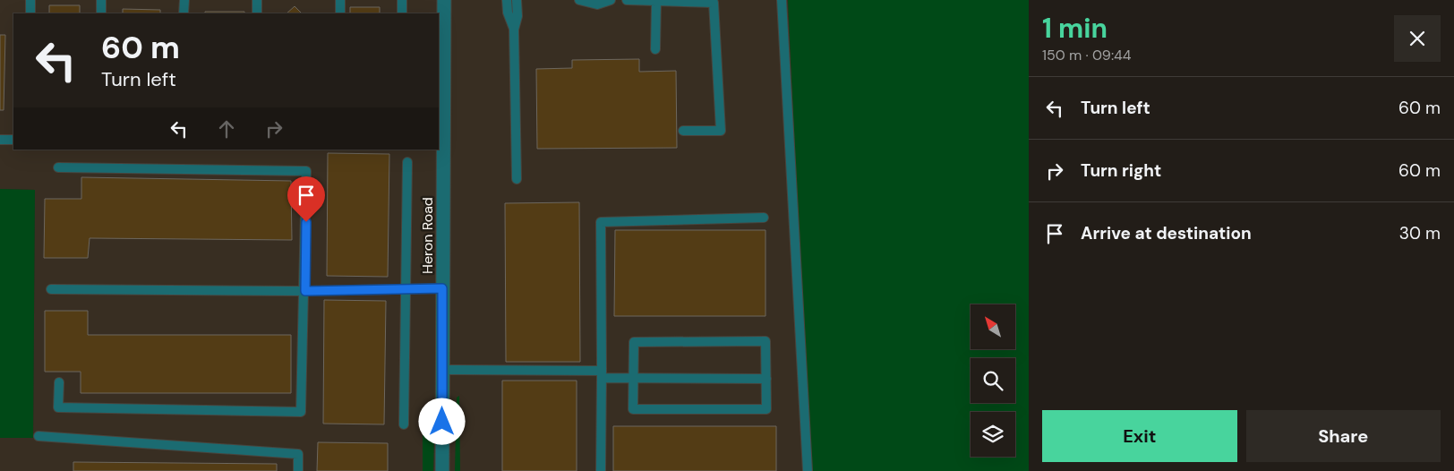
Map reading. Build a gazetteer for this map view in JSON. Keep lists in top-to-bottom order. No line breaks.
{"streets":{"street":["Heron Road"]},"north":"top left","page":{"heading":["1 min","150 m · 09:44"],"turn":["60 m","Turn left"],"list":[{"name":"Turn left","value":"60 m"},{"name":"Turn right","value":"60 m"},{"name":"Arrive at destination","value":"30 m"}],"buttons":["Exit","Share"]}}
